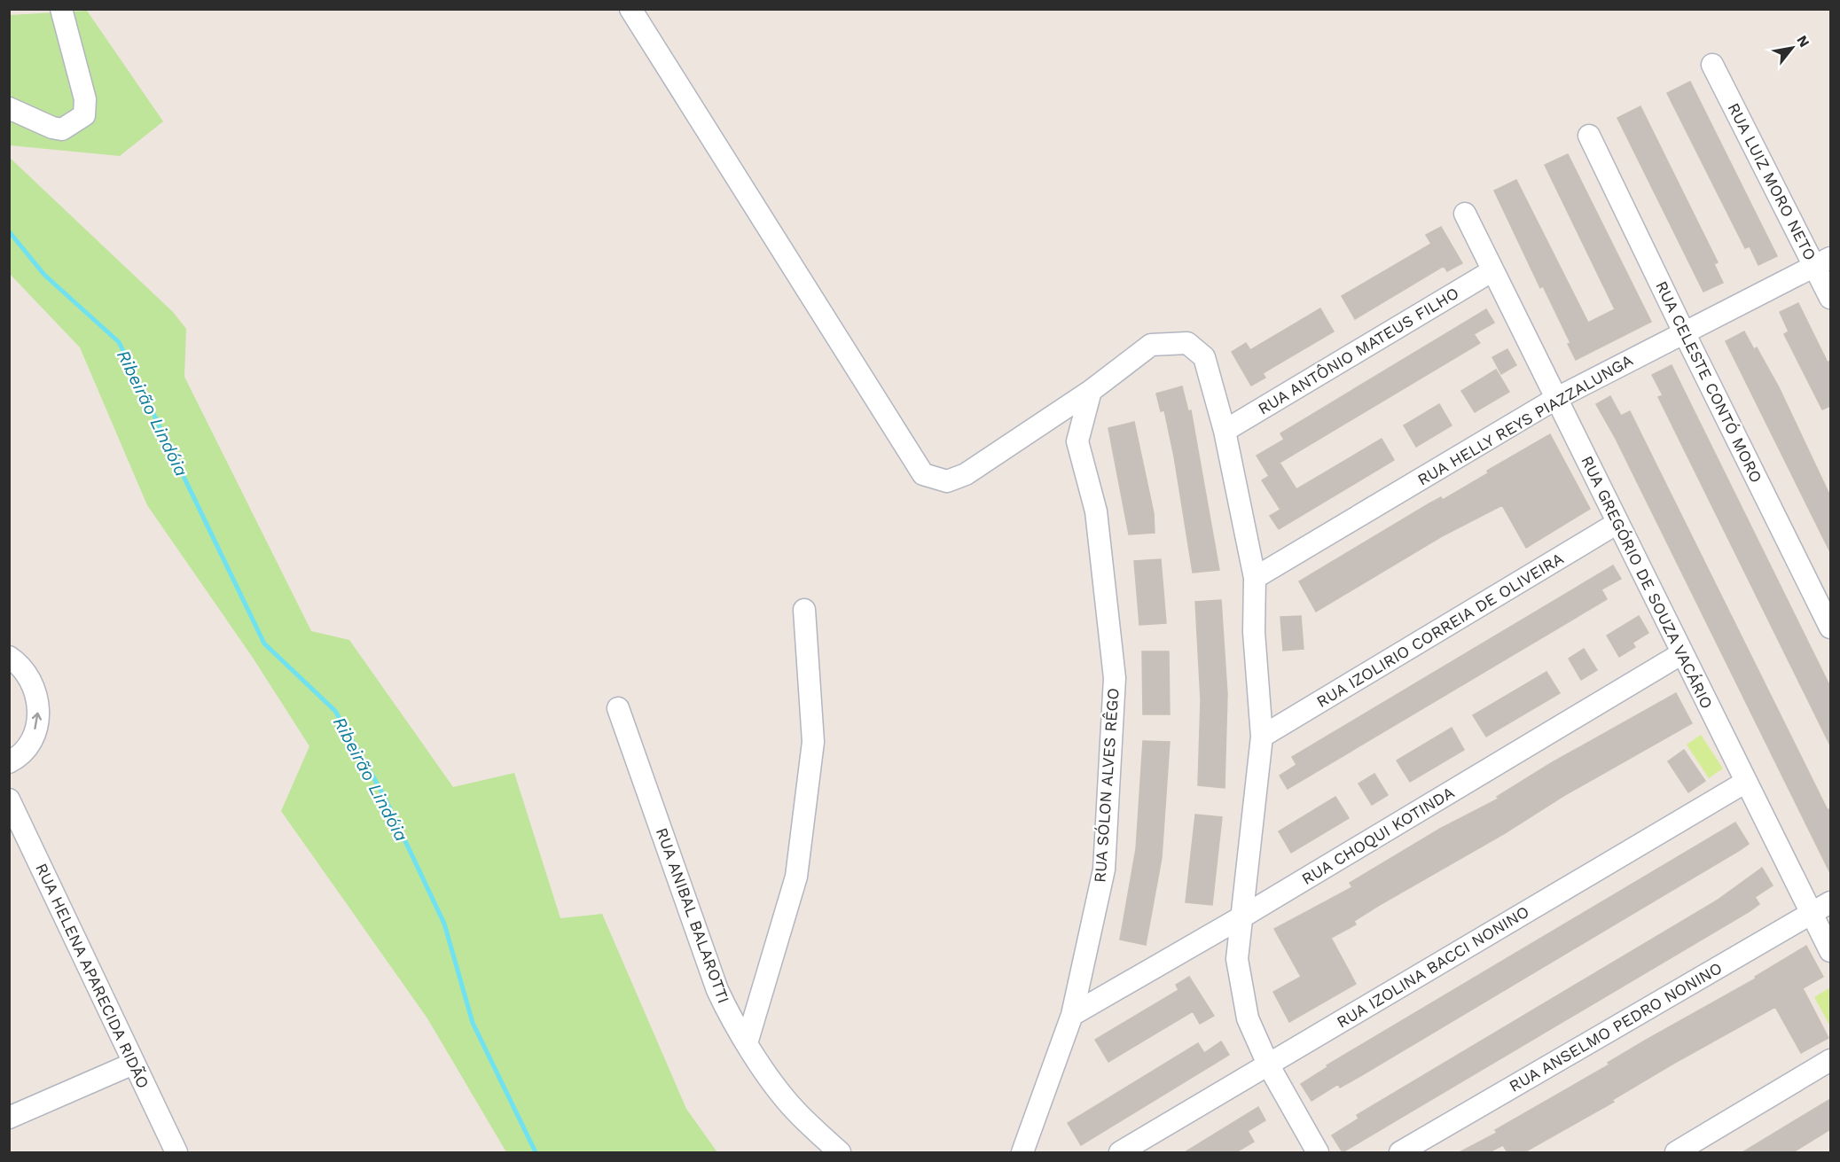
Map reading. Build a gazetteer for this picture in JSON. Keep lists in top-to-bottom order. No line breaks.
{"streets":{"street":["RUA LUIZ MORO NETO","RUA ANTÔNIO MATEUS FILHO","RUA CELESTE CONTÓ MORO","RUA HELLY REYS PIAZZALUNGA","RUA GREGÓRIO DE SOUZA VACÁRIO","RUA IZOLIRIO CORREIA DE OLIVEIRA","RUA SÓLON ALVES RÊGO","RUA CHOQUI KOTINDA","RUA ANIBAL BALAROTTI","RUA IZOLINA BACCI NONINO","RUA HELENA APARECIDA RIDÃO","RUA ANSELMO PEDRO NONINO"]},"crossings":[["RUA LUIZ MORO NETO","RUA HELLY REYS PIAZZALUNGA"],["RUA ANTÔNIO MATEUS FILHO","RUA GREGÓRIO DE SOUZA VACÁRIO"],["RUA CELESTE CONTÓ MORO","RUA HELLY REYS PIAZZALUNGA"],["RUA HELLY REYS PIAZZALUNGA","RUA GREGÓRIO DE SOUZA VACÁRIO"],["RUA GREGÓRIO DE SOUZA VACÁRIO","RUA IZOLIRIO CORREIA DE OLIVEIRA"],["RUA GREGÓRIO DE SOUZA VACÁRIO","RUA CHOQUI KOTINDA"],["RUA GREGÓRIO DE SOUZA VACÁRIO","RUA IZOLINA BACCI NONINO"],["RUA GREGÓRIO DE SOUZA VACÁRIO","RUA ANSELMO PEDRO NONINO"],["RUA SÓLON ALVES RÊGO","RUA CHOQUI KOTINDA"]],"water":["Ribeirão Lindóia"],"north":"top right"}
